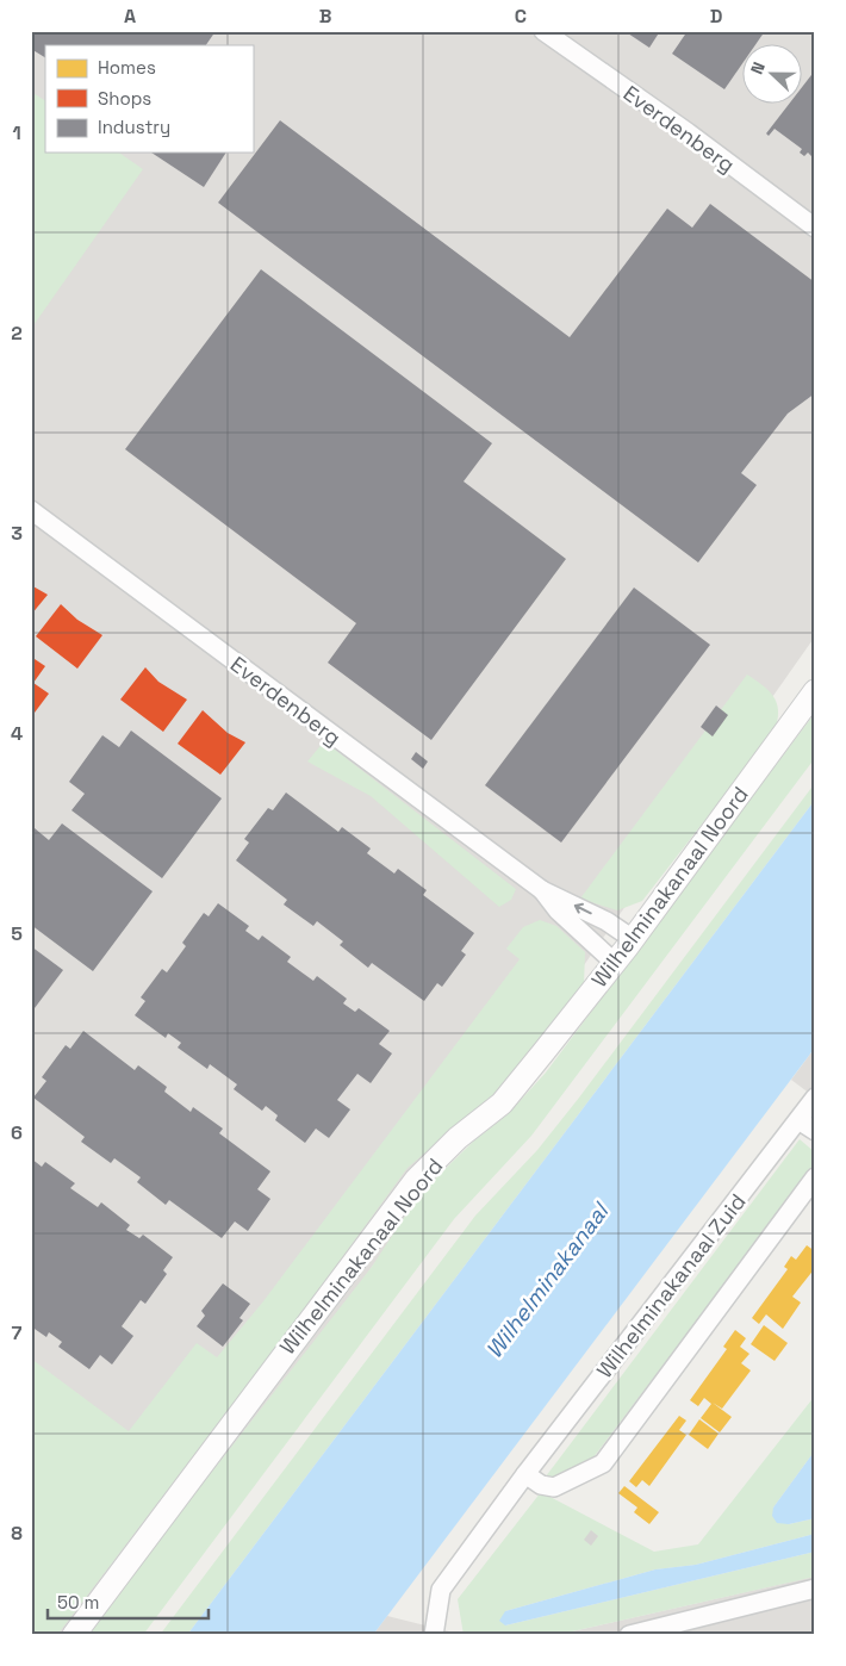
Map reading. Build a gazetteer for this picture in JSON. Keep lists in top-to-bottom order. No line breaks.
{"streets":{"street":["Everdenberg","Wilhelminakanaal Noord","Wilhelminakanaal Zuid"]},"crossings":[["Everdenberg","Wilhelminakanaal Noord"]],"water":["Wilhelminakanaal"],"legend":["Homes","Shops","Industry"],"scale_bar":"50 m","north":"left","grid":{"columns":["A","B","C","D"],"rows":["1","2","3","4","5","6","7","8"]}}
